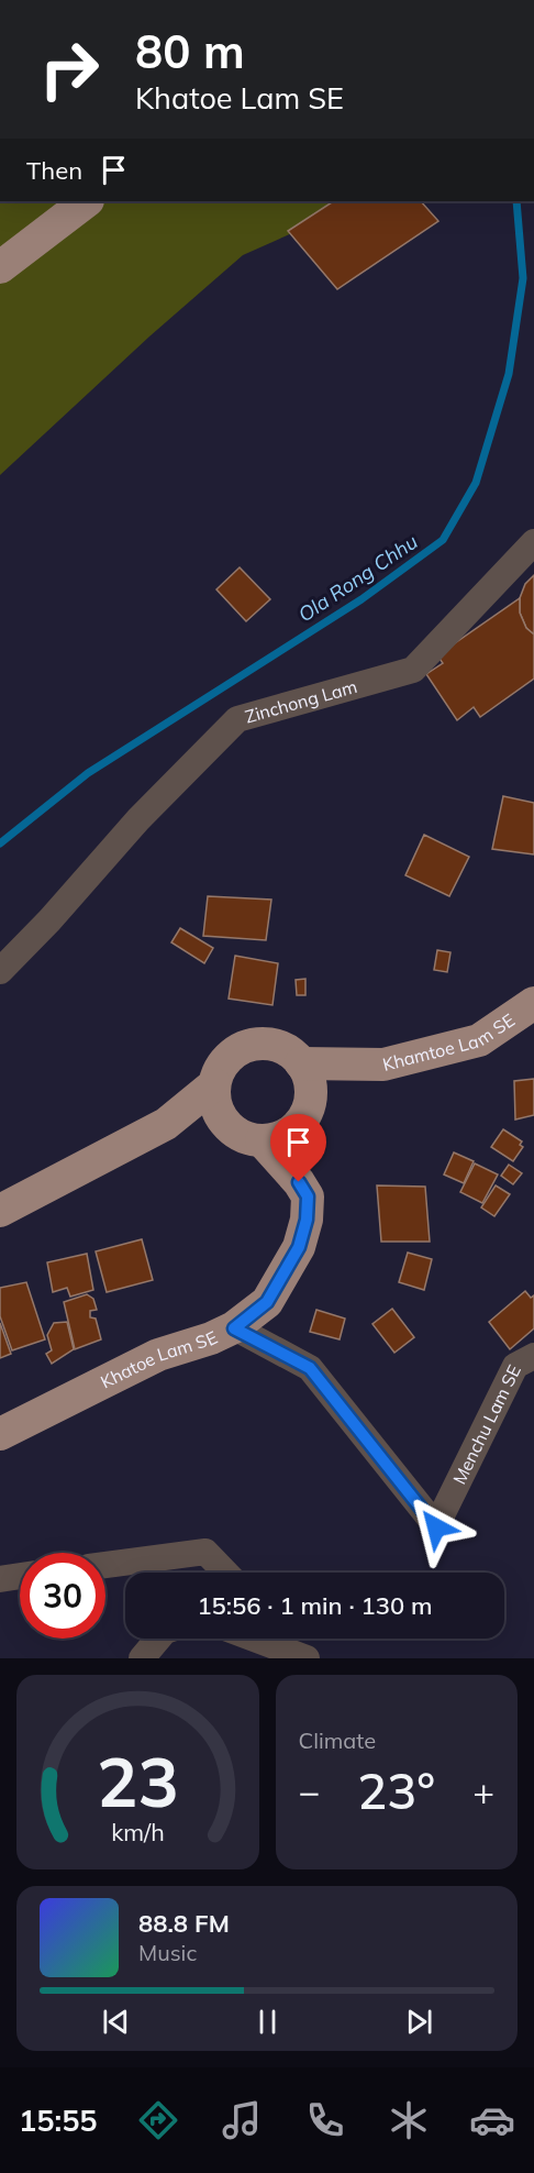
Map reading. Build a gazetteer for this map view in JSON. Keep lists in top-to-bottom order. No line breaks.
{"streets":{"main road":["Khamtoe Lam SE","Khatoe Lam SE"],"street":["Zinchong Lam","Menchu Lam SE"]},"crossings":[["Khamtoe Lam SE","Khatoe Lam SE"],["Khatoe Lam SE","Menchu Lam SE"]],"water":["Ola Rong Chhu"],"page":{"turn":["80 m","Khatoe Lam SE"],"then":"Then","limit":"30","trip":"15:56 · 1 min · 130 m","tile":"Climate","heat":["−","23°","+"],"song":["88.8 FM","Music"],"tabs":"15:55","gauge":["23","km/h"]}}
